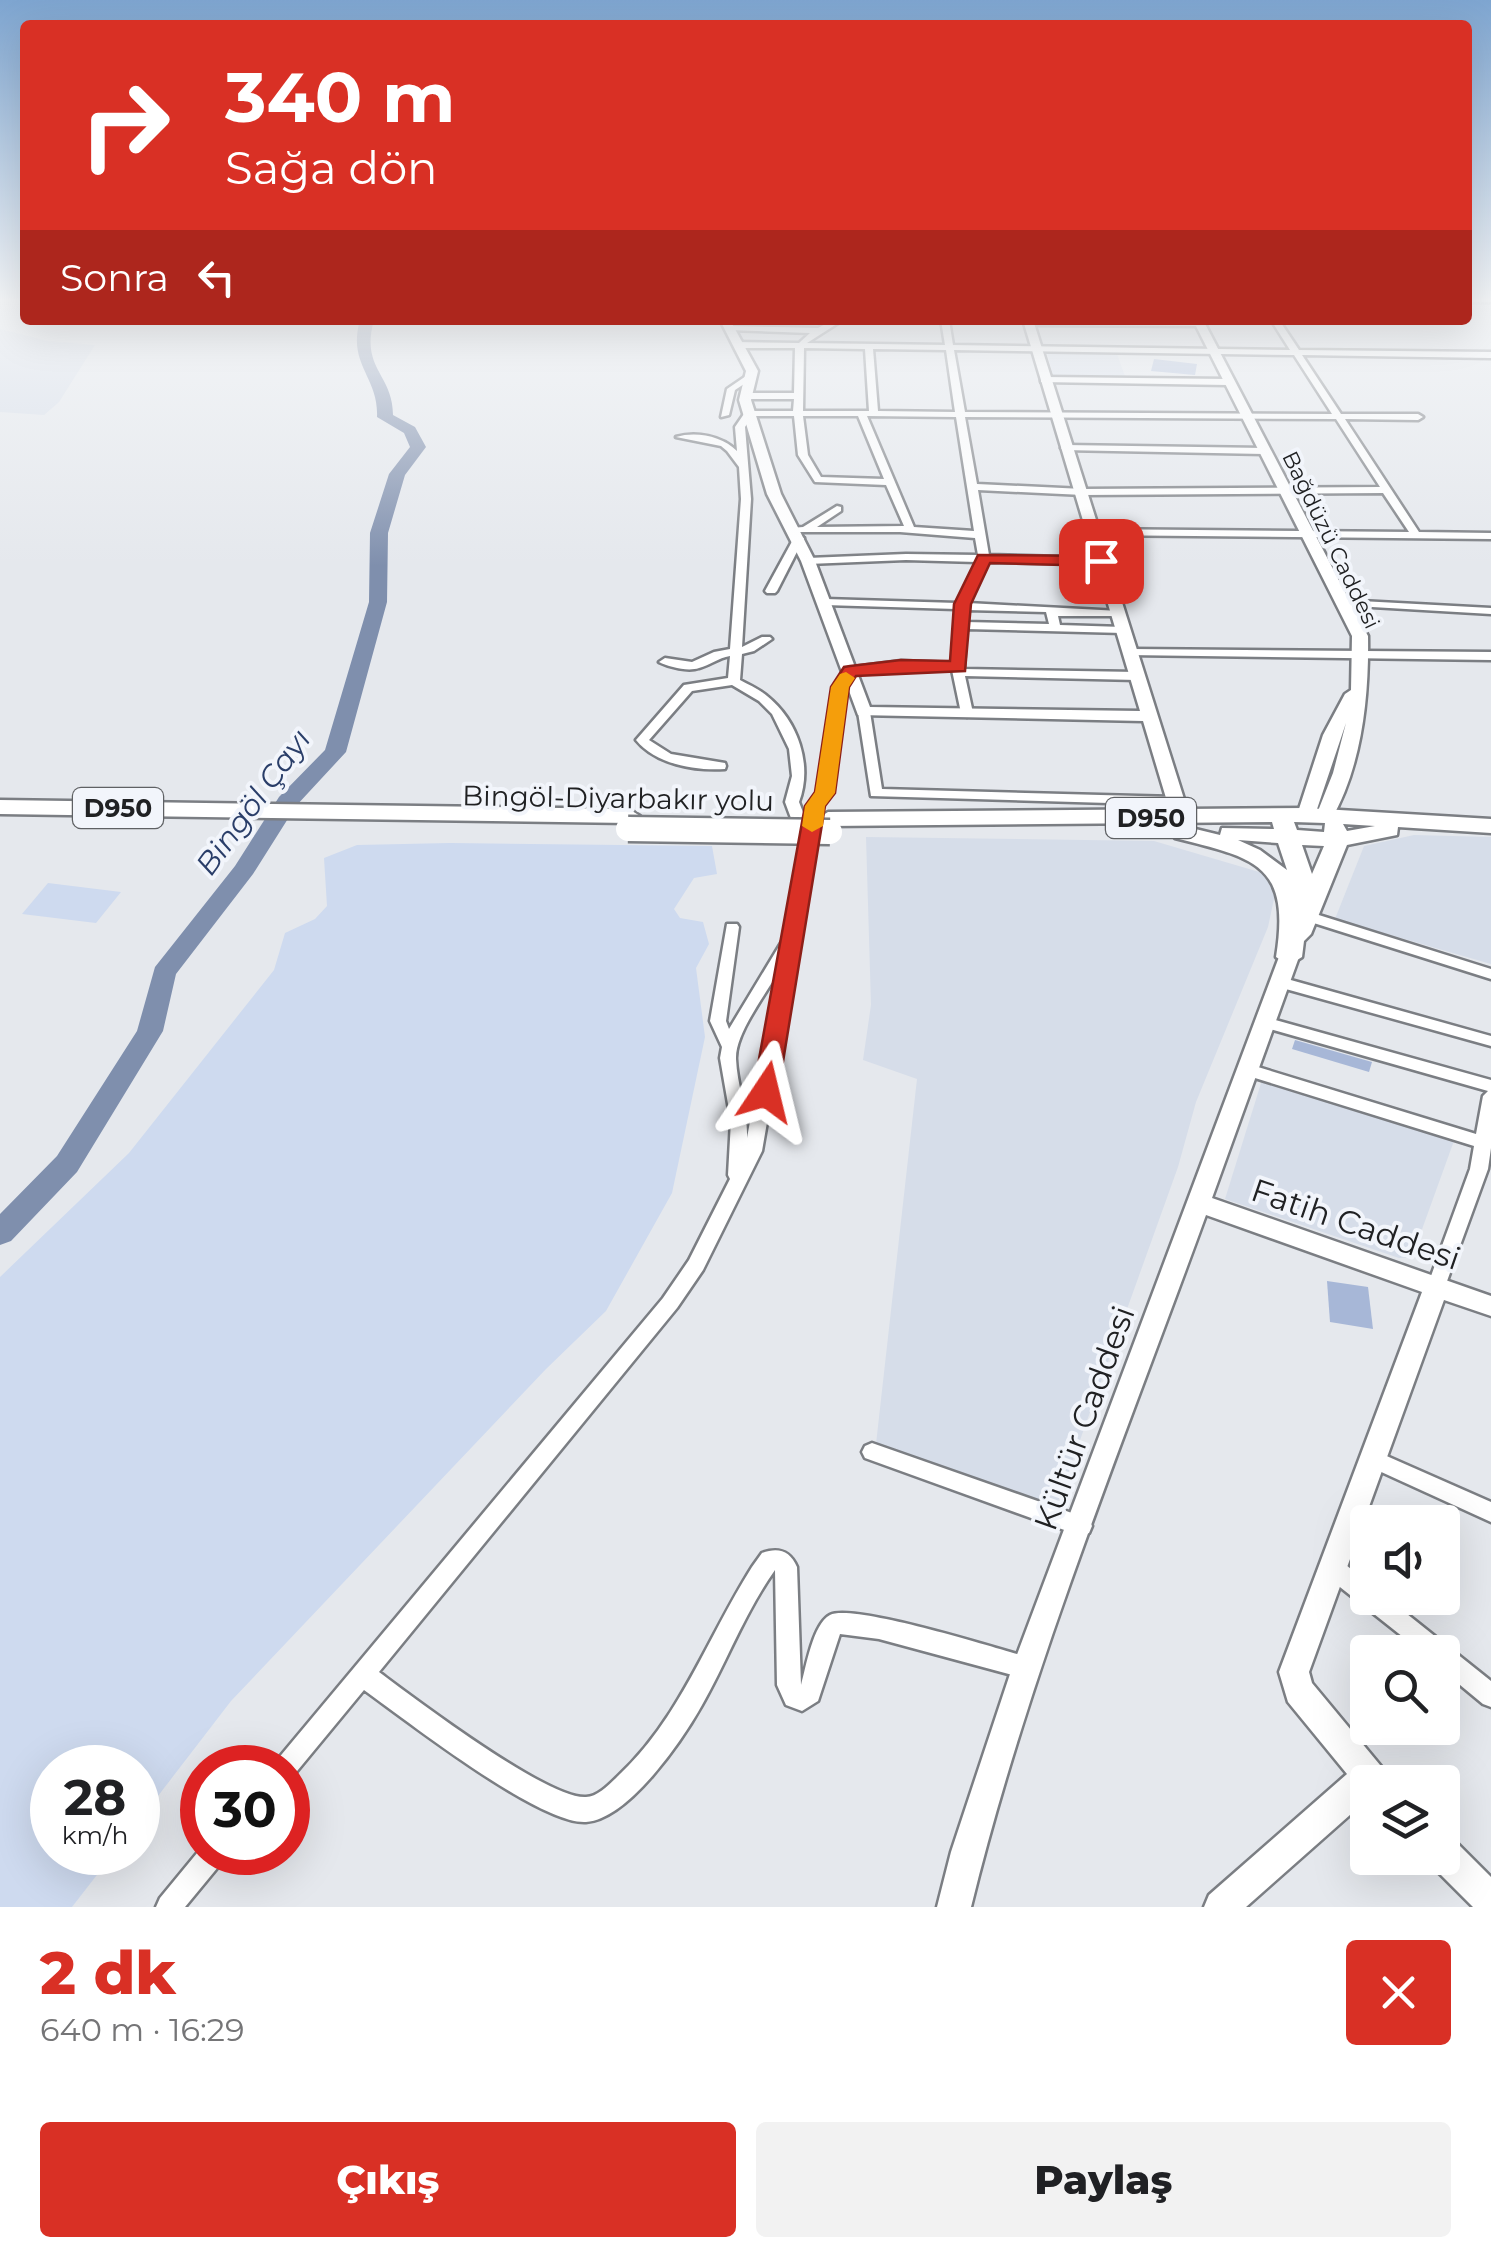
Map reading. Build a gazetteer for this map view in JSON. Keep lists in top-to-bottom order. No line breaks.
{"streets":{"main road":["Bingöl-Diyarbakır yolu","D950"],"street":["Bağdüzü Caddesi","Fatih Caddesi","Kültür Caddesi"]},"crossings":[["Bağdüzü Caddesi","Bingöl-Diyarbakır yolu"],["Fatih Caddesi","Kültür Caddesi"]],"water":["Bingöl Çayı"],"page":{"turn":["340 m","Sağa dön"],"then":"Sonra","speed":"28 km/h","limit":"30","heading":["2 dk","640 m · 16:29"],"buttons":["Çıkış","Paylaş"]}}
